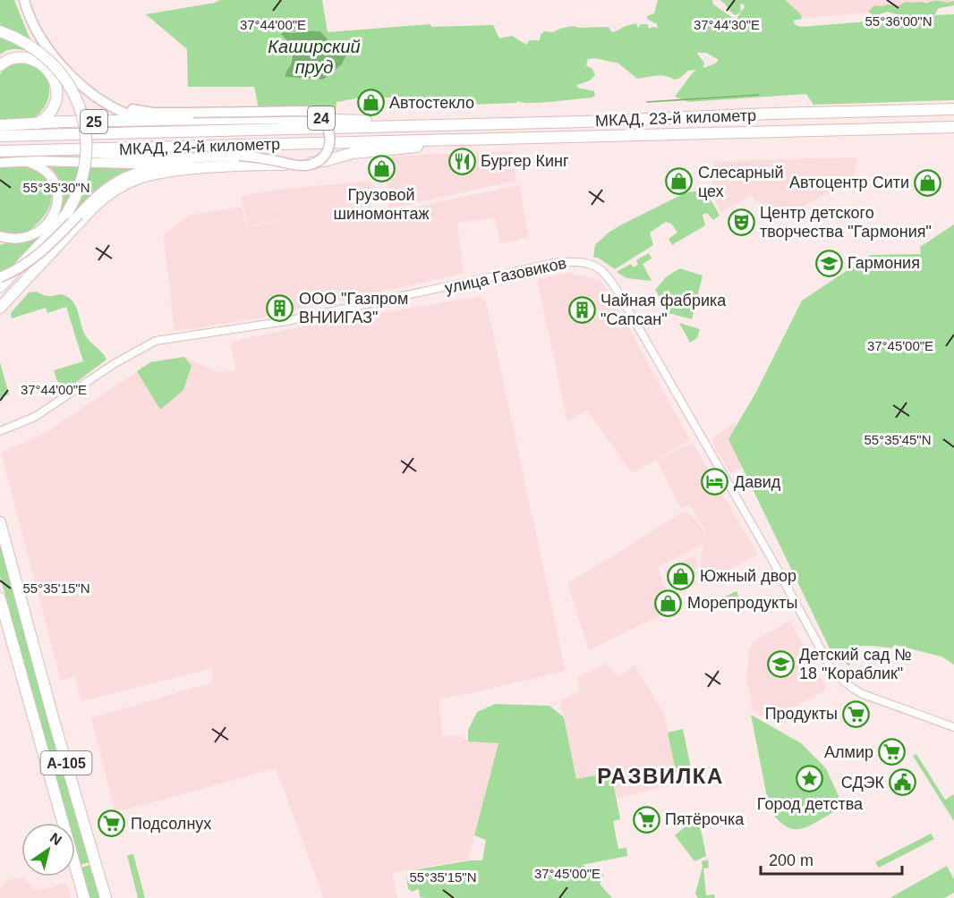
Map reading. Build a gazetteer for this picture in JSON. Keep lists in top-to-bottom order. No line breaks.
{"streets":{"highway":["24","МКАД, 23-й километр","25","МКАД, 24-й километр","А-105"],"street":["улица Газовиков"]},"crossings":[["24","МКАД, 23-й километр"],["24","25"],["24","МКАД, 24-й километр"],["МКАД, 23-й километр","МКАД, 24-й километр"]],"districts":["РАЗВИЛКА"],"water":["Каширский пруд"],"places":{"shop":["Автостекло","Грузовой шиномонтаж","Слесарный цех","Автоцентр Сити","Южный двор","Морепродукты"],"restaurant":["Бургер Кинг"],"theatre":["Центр детского творчества \"Гармония\""],"school or university":["Гармония","Детский сад № 18 \"Кораблик\""],"building":["ООО \"Газпром ВНИИГАЗ\"","Чайная фабрика \"Сапсан\""],"hotel":["Давид"],"supermarket":["Продукты","Алмир","Пятёрочка","Подсолнух"],"place":["Город детства"],"public building":["СДЭК"]},"scale_bar":"200 m","north":"top right","coordinates":["55°36'00\"N","37°44'00\"E","37°44'30\"E","55°35'30\"N","37°45'00\"E","55°35'45\"N","55°35'15\"N"]}
